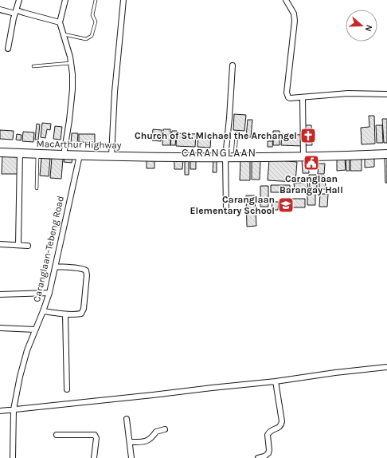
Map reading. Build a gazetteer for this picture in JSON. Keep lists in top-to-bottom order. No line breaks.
{"streets":{"main road":["MacArthur Highway"],"street":["Caranglaan-Tebeng Road"]},"crossings":[["MacArthur Highway","Caranglaan-Tebeng Road"]],"districts":["CARANGLAAN"],"places":{"church":["Church of St. Michael the Archangel"],"public building":["Caranglaan Barangay Hall"],"school or university":["Caranglaan Elementary School"]},"north":"right"}
